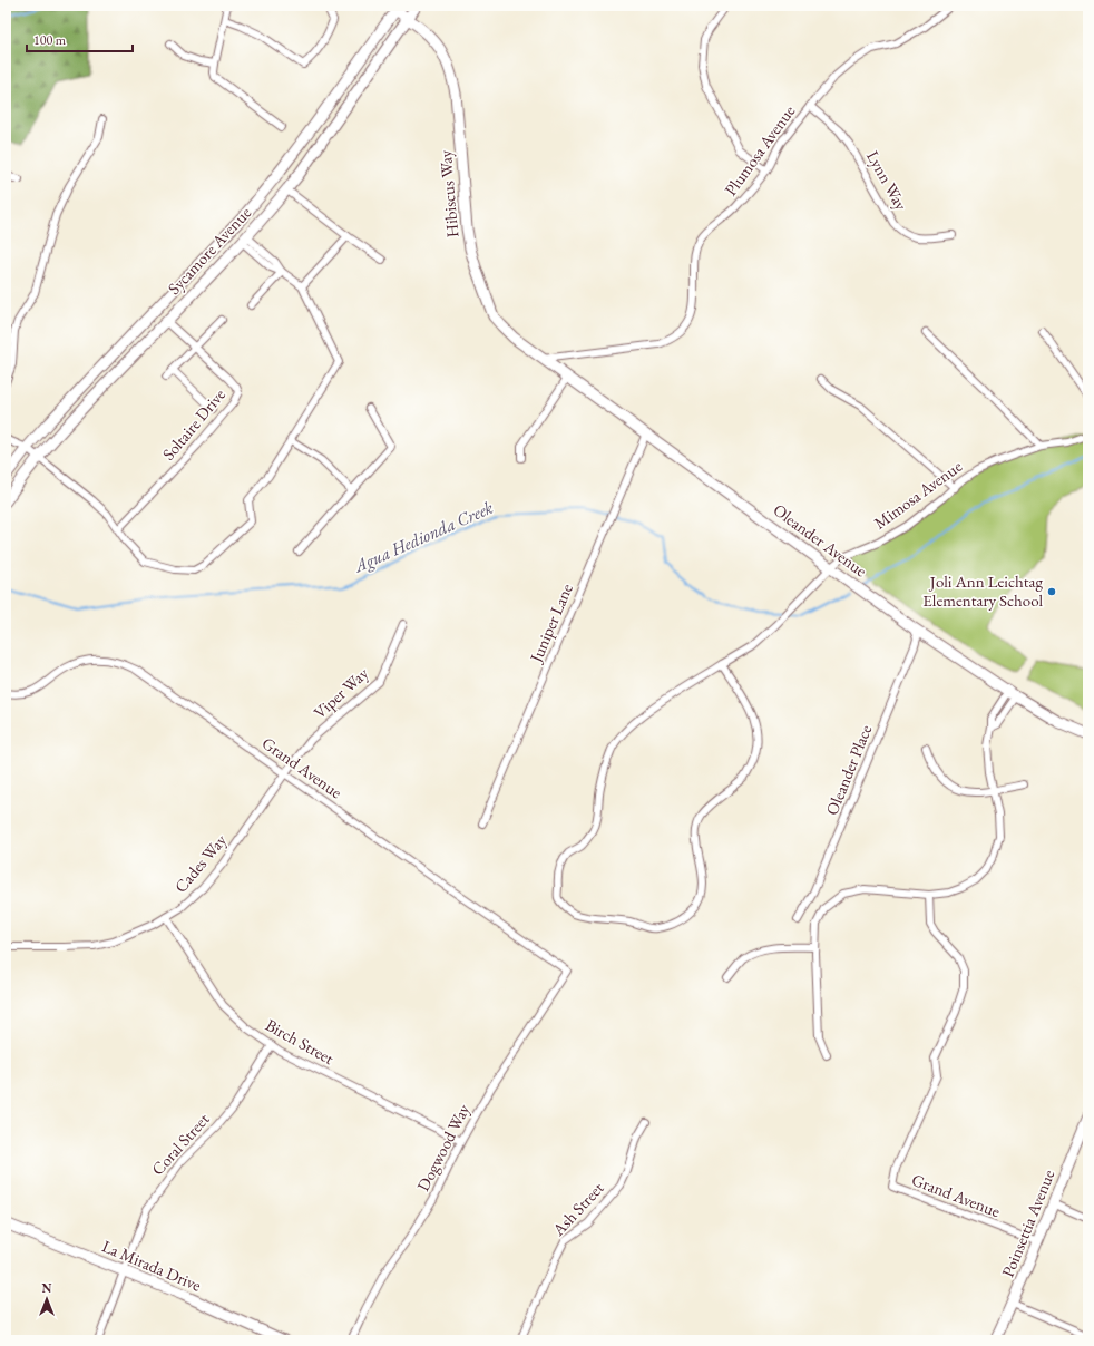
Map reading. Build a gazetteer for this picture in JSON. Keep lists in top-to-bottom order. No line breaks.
{"streets":{"main road":["Hibiscus Way","Sycamore Avenue","Oleander Avenue","Poinsettia Avenue","La Mirada Drive"],"street":["Plumosa Avenue","Lynn Way","Soltaire Drive","Mimosa Avenue","Juniper Lane","Viper Way","Grand Avenue","Oleander Place","Cades Way","Birch Street","Coral Street","Dogwood Way","Ash Street"]},"crossings":[["Plumosa Avenue","Lynn Way"],["Plumosa Avenue","Hibiscus Way"],["Plumosa Avenue","Oleander Avenue"],["Hibiscus Way","Sycamore Avenue"],["Hibiscus Way","Oleander Avenue"],["Sycamore Avenue","Soltaire Drive"],["Mimosa Avenue","Oleander Avenue"],["Oleander Avenue","Juniper Lane"],["Oleander Avenue","Oleander Place"],["Viper Way","Grand Avenue"],["Viper Way","Cades Way"],["Grand Avenue","Cades Way"],["Grand Avenue","Dogwood Way"],["Grand Avenue","Poinsettia Avenue"],["Cades Way","Birch Street"],["Birch Street","Coral Street"],["Birch Street","Dogwood Way"],["Coral Street","La Mirada Drive"]],"water":["Agua Hedionda Creek"],"places":["Joli Ann Leichtag Elementary School"],"scale_bar":"100 m","north":"top"}
